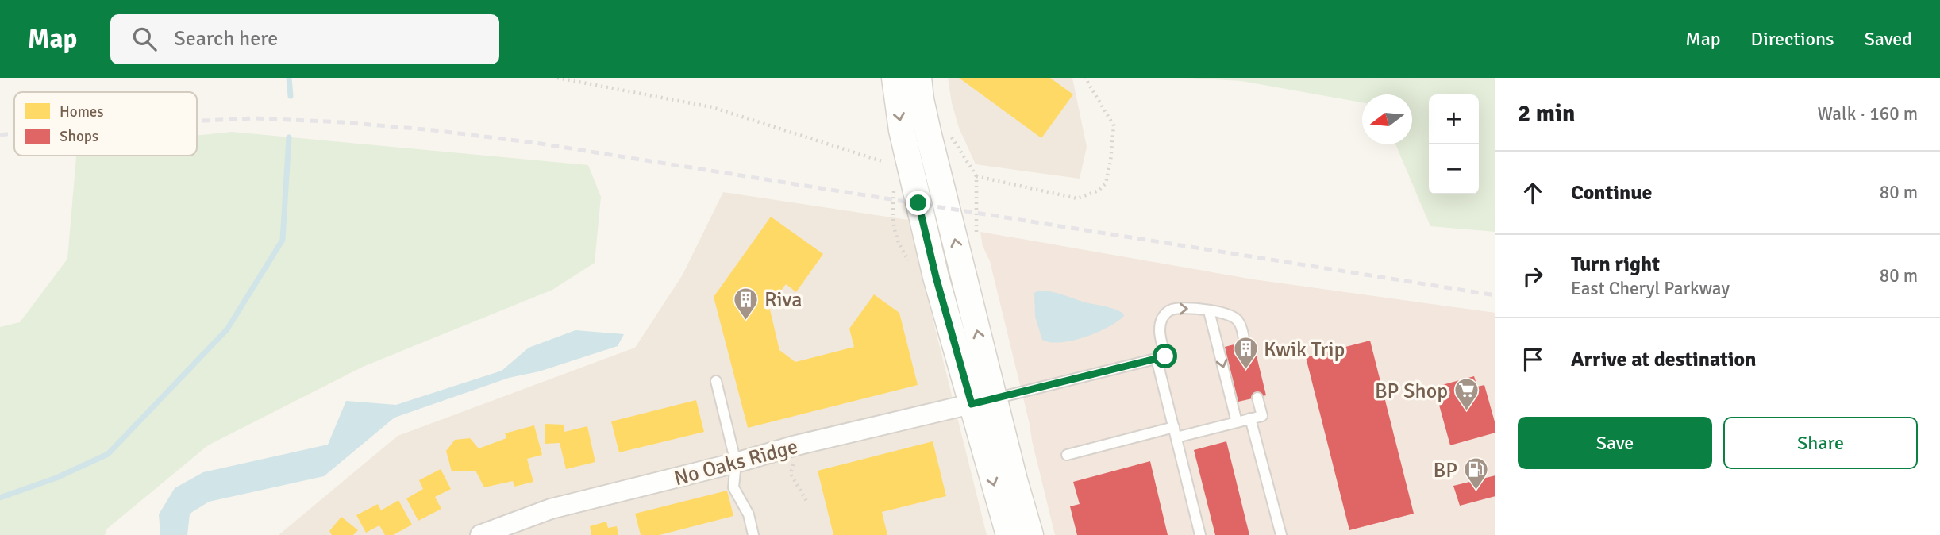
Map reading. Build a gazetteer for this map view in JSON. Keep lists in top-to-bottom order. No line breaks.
{"streets":{"street":["No Oaks Ridge"]},"places":{"building":["Riva","Kwik Trip"],"supermarket":["BP Shop"],"fuel station":["BP"]},"legend":["Homes","Shops"],"north":"left","page":{"header":"Map","search":"Search here","nav":["Map","Directions","Saved"],"heading":["2 min","Walk · 160 m"],"map_buttons":["+","−"],"list":[["Continue","80 m"],["Turn right","East Cheryl Parkway","80 m"],"Arrive at destination"],"buttons":["Save","Share"]}}
